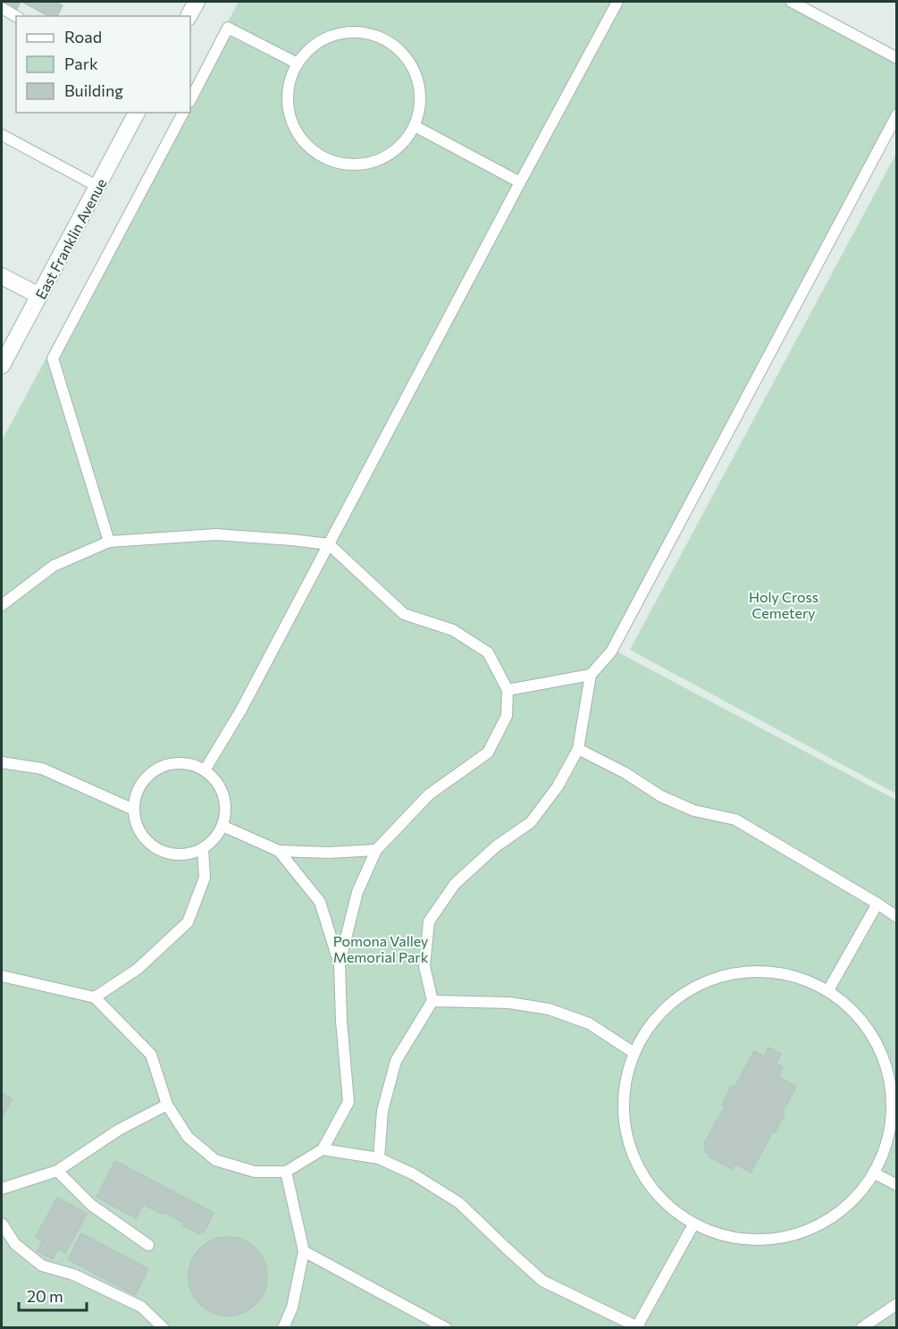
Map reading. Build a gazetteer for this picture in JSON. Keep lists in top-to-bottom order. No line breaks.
{"streets":{"street":["East Franklin Avenue"]},"parks":["Holy Cross Cemetery","Pomona Valley Memorial Park"],"legend":["Road","Park","Building"],"scale_bar":"20 m"}
